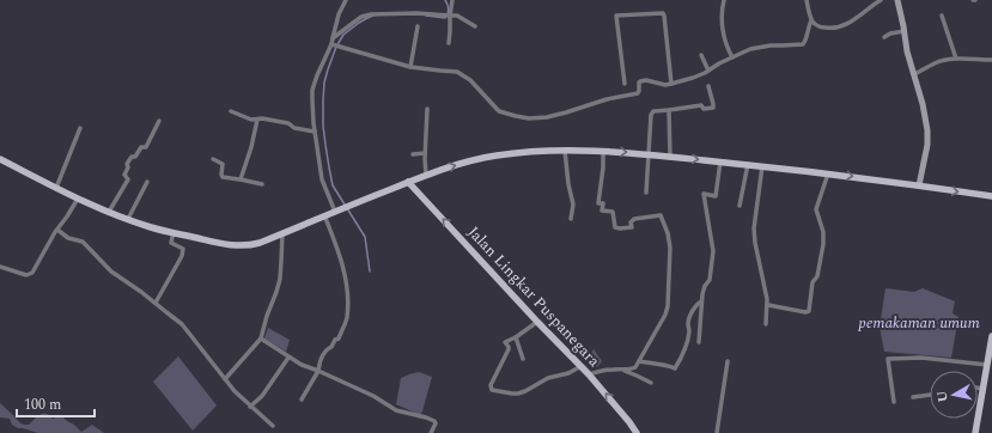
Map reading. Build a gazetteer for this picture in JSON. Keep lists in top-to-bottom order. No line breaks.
{"streets":{"main road":["Jalan Lingkar Puspanegara"]},"one_way":["Jalan Lingkar Puspanegara"],"parks":["pemakaman umum"],"scale_bar":"100 m","north":"left"}
